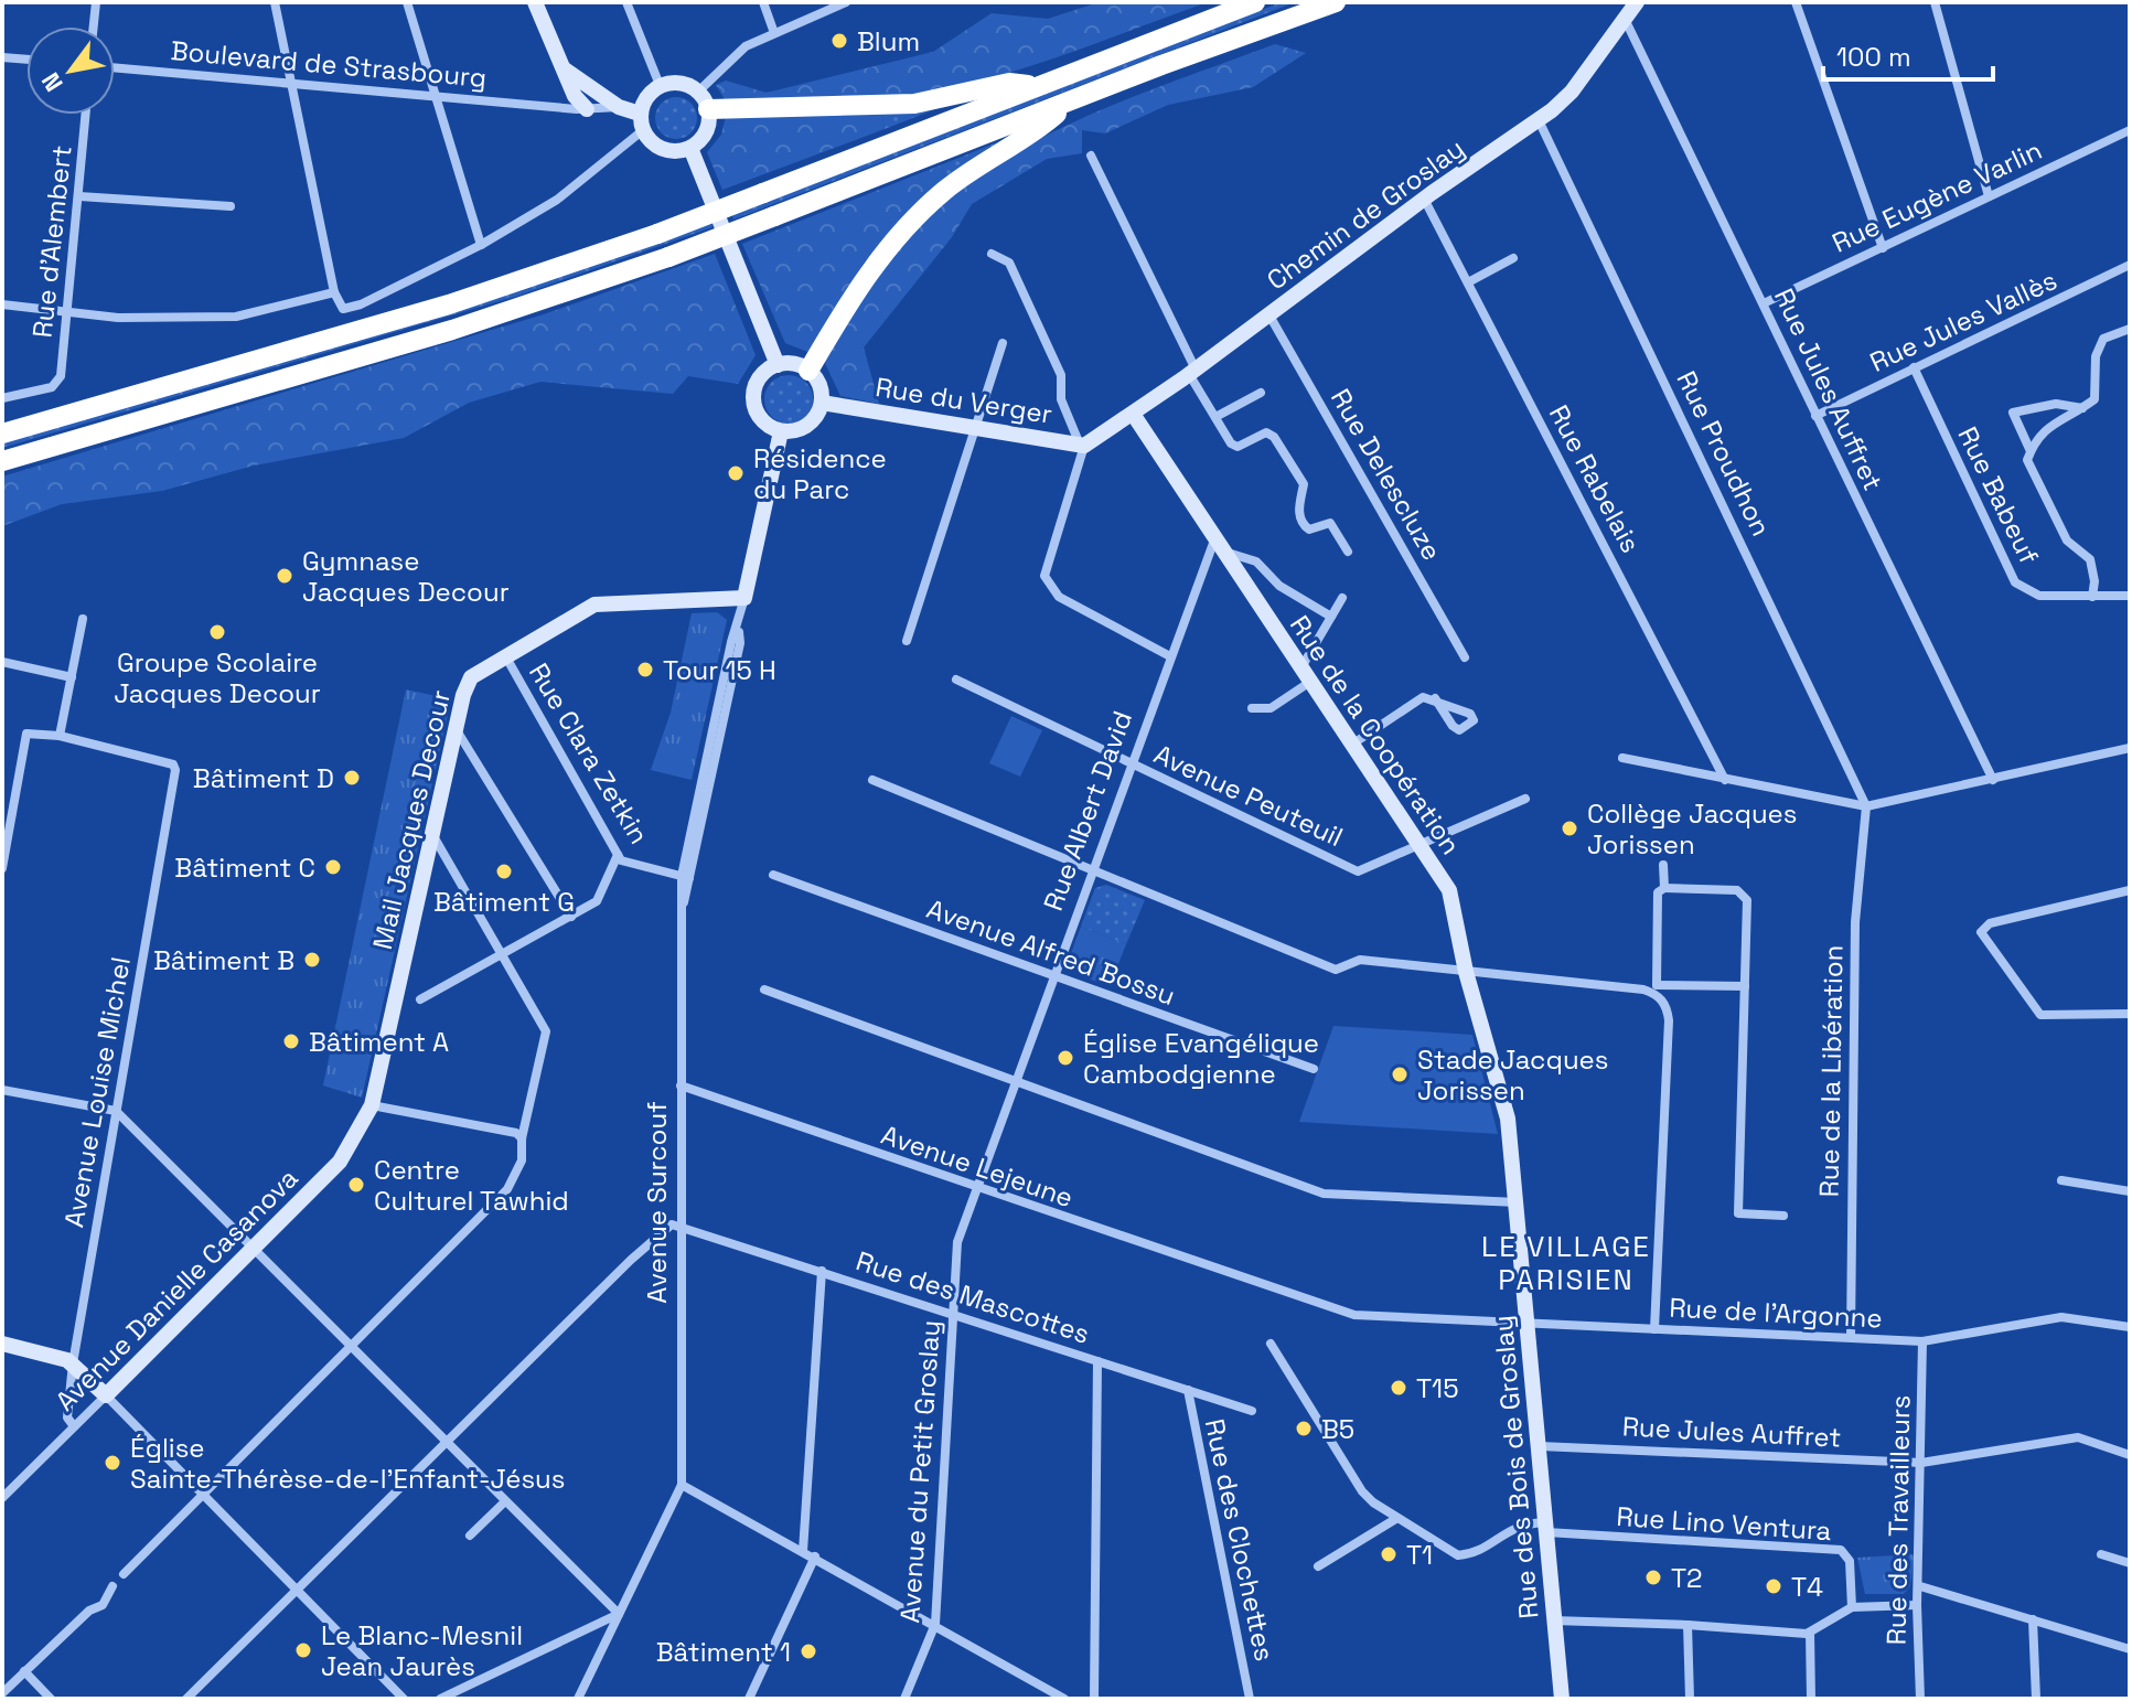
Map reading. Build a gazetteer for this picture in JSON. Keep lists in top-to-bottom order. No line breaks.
{"streets":{"street":["Boulevard de Strasbourg","Rue Eugène Varlin","Chemin de Groslay","Rue d'Alembert","Rue Jules Vallès","Rue Jules Auffret","Rue du Verger","Rue Proudhon","Rue Delescluze","Rue Rabelais","Rue Babeuf","Rue de la Coopération","Rue Clara Zetkin","Avenue Peuteuil","Rue Albert David","Mail Jacques Decour","Avenue Alfred Bossu","Rue de la Libération","Avenue Louise Michel","Avenue Lejeune","Avenue Surcouf","Avenue Danielle Casanova","Rue des Mascottes","Rue de l'Argonne","Rue des Bois de Groslay","Avenue du Petit Groslay","Rue des Travailleurs","Rue Lino Ventura","Rue des Clochettes"]},"crossings":[["Rue Eugène Varlin","Rue Jules Auffret"],["Chemin de Groslay","Rue Jules Auffret"],["Chemin de Groslay","Rue du Verger"],["Chemin de Groslay","Rue Proudhon"],["Chemin de Groslay","Rue Delescluze"],["Chemin de Groslay","Rue Rabelais"],["Rue Jules Vallès","Rue Jules Auffret"],["Rue Jules Vallès","Rue Babeuf"],["Rue Jules Auffret","Rue des Bois de Groslay"],["Rue Jules Auffret","Rue des Travailleurs"],["Rue du Verger","Avenue Surcouf"],["Rue Proudhon","Rue de la Libération"],["Rue de la Coopération","Avenue Peuteuil"],["Rue de la Coopération","Rue Albert David"],["Rue de la Coopération","Rue des Bois de Groslay"],["Rue Clara Zetkin","Mail Jacques Decour"],["Rue Clara Zetkin","Avenue Surcouf"],["Avenue Peuteuil","Rue Albert David"],["Rue Albert David","Avenue Alfred Bossu"],["Rue Albert David","Avenue Lejeune"],["Rue Albert David","Avenue du Petit Groslay"],["Mail Jacques Decour","Avenue Surcouf"],["Mail Jacques Decour","Avenue Danielle Casanova"],["Rue de la Libération","Rue de l'Argonne"],["Avenue Louise Michel","Avenue Danielle Casanova"],["Avenue Lejeune","Avenue Surcouf"],["Avenue Lejeune","Rue de l'Argonne"],["Avenue Surcouf","Rue des Mascottes"],["Rue des Mascottes","Avenue du Petit Groslay"],["Rue des Mascottes","Rue des Clochettes"],["Rue de l'Argonne","Rue des Bois de Groslay"],["Rue de l'Argonne","Rue des Travailleurs"],["Rue des Bois de Groslay","Rue Lino Ventura"]],"districts":["LE VILLAGE PARISIEN"],"places":["Blum","Résidence du Parc","Gymnase Jacques Decour","Groupe Scolaire Jacques Decour","Tour 15 H","Bâtiment D","Collège Jacques Jorissen","Bâtiment C","Bâtiment G","Bâtiment B","Bâtiment A","Église Evangélique Cambodgienne","Stade Jacques Jorissen","Centre Culturel Tawhid","T15","B5","Église Sainte-Thérèse-de-l'Enfant-Jésus","T1","T2","T4","Le Blanc-Mesnil Jean Jaurès","Bâtiment 1"],"scale_bar":"100 m","north":"bottom left"}
